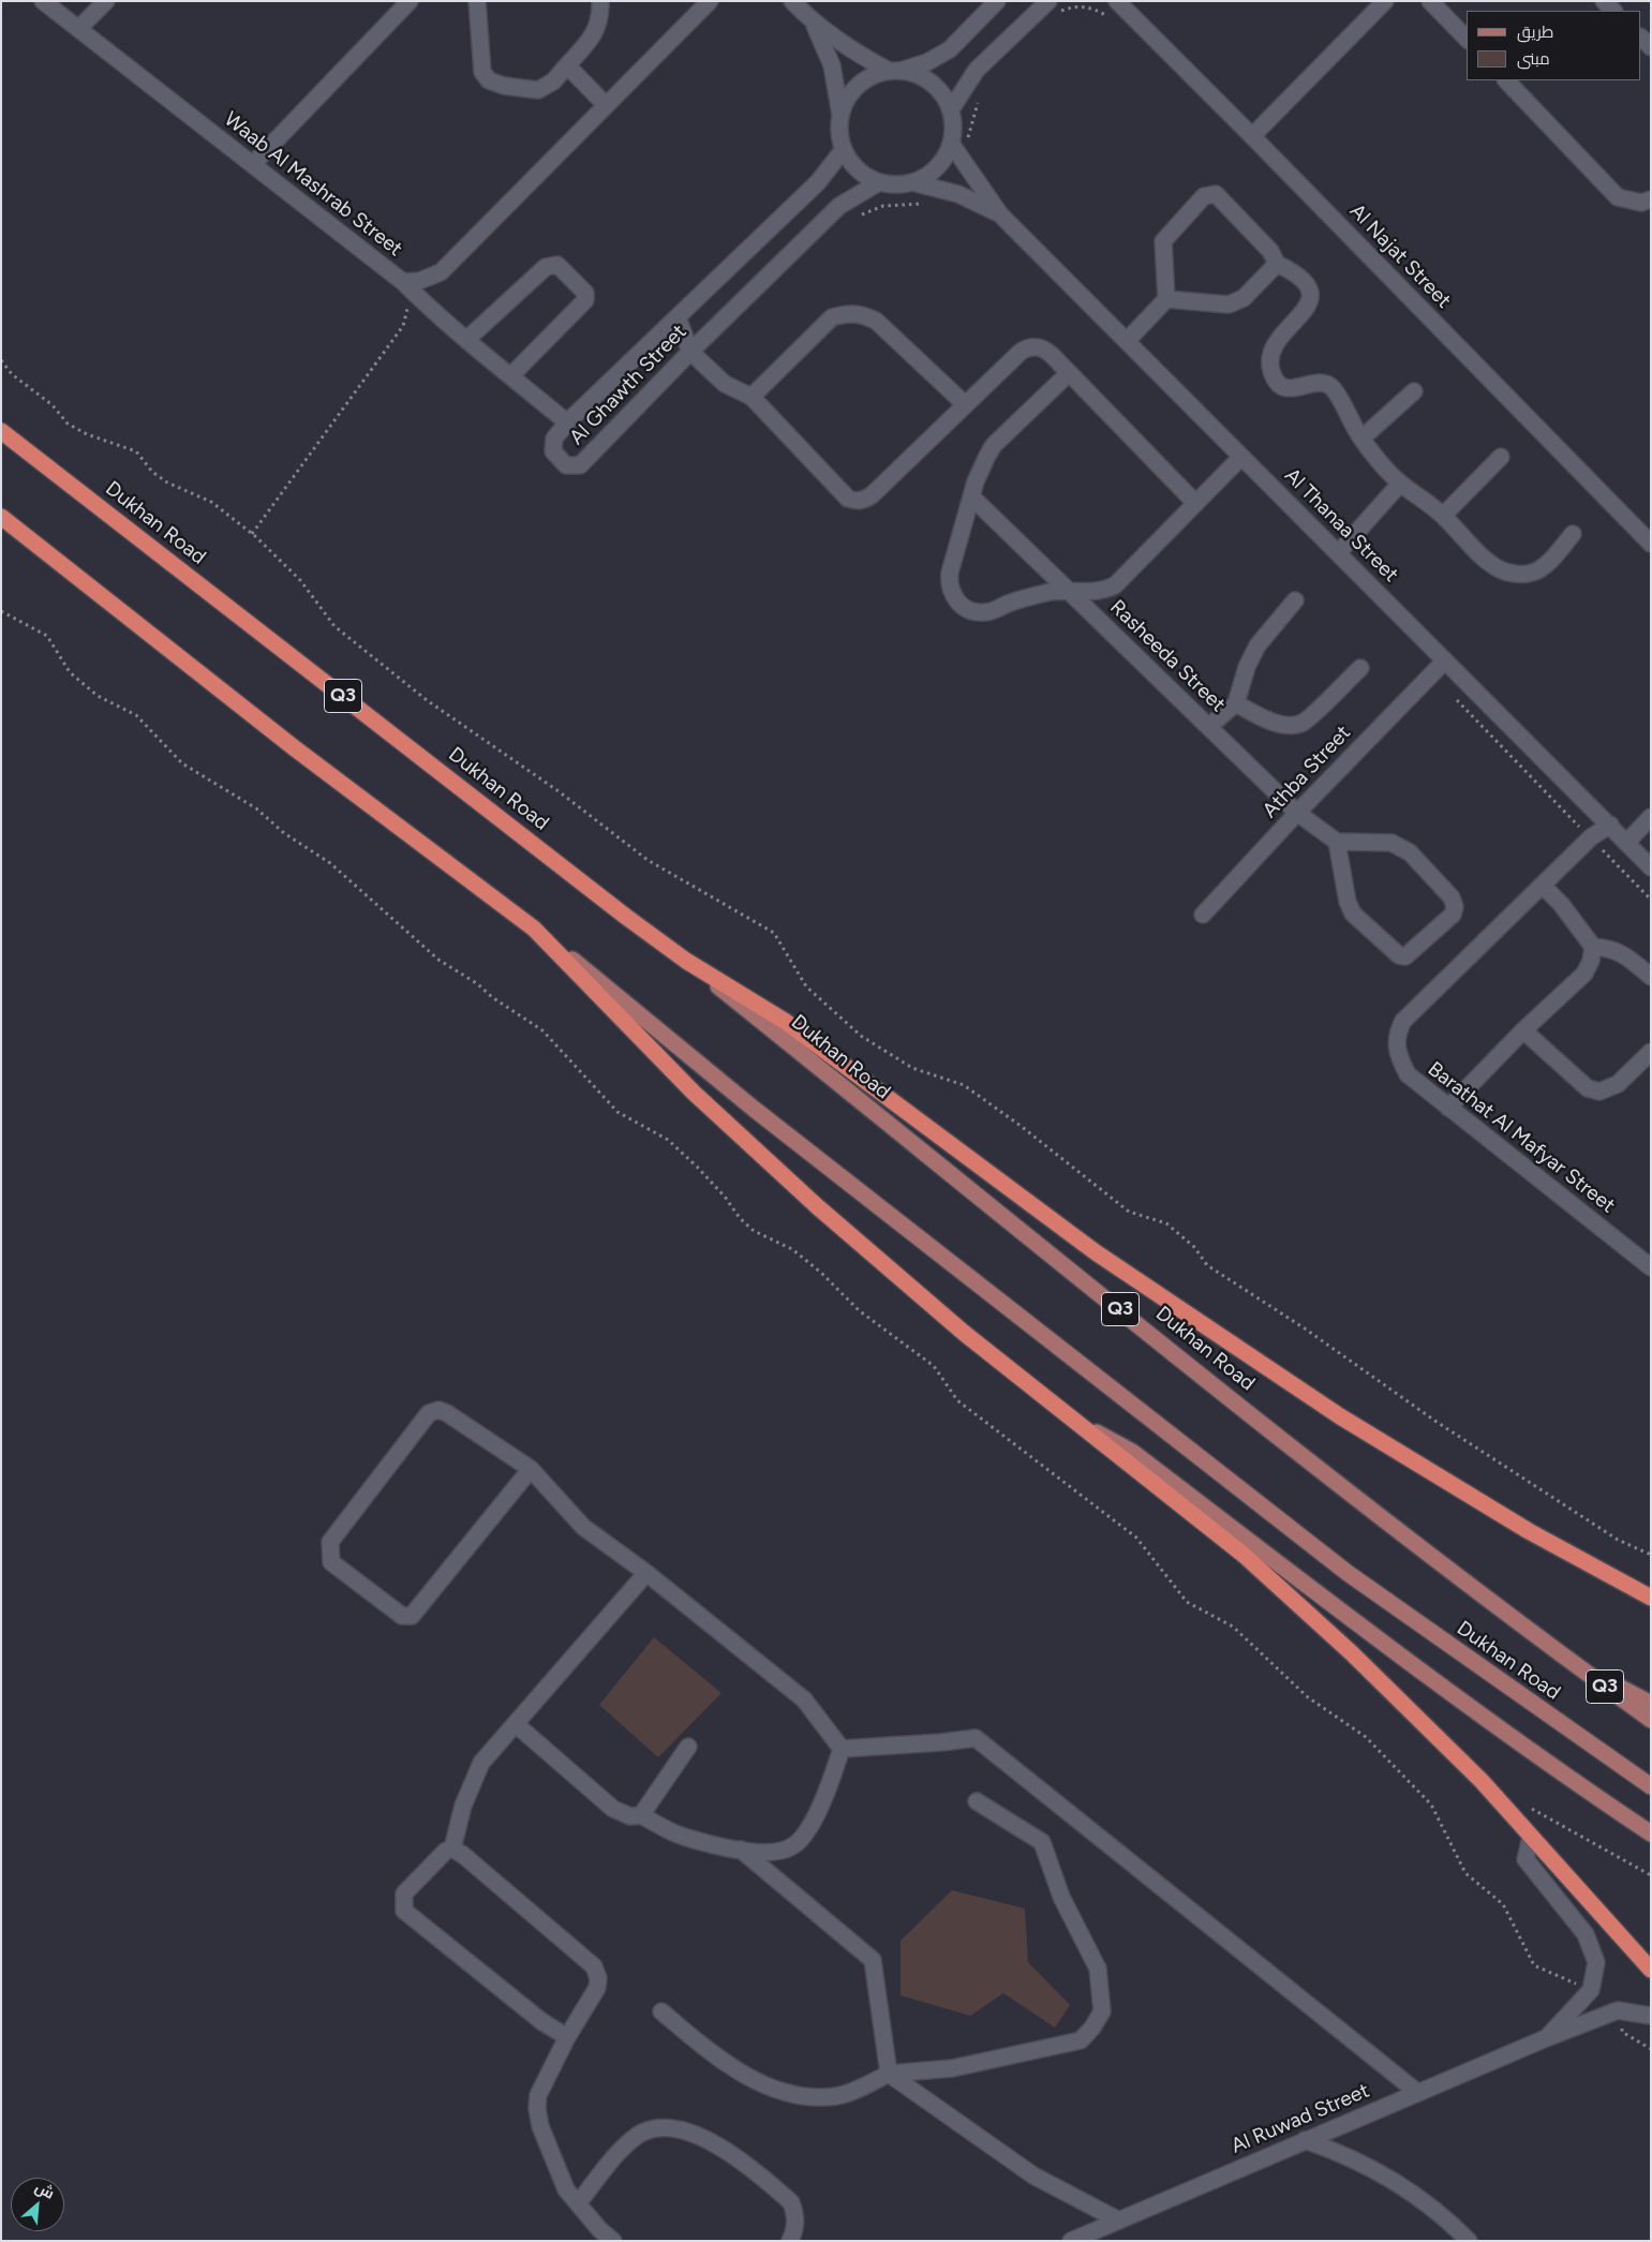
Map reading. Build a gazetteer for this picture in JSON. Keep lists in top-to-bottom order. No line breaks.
{"streets":{"highway":["Dukhan Road","Q3"],"street":["Waab Al Mashrab Street","Al Najat Street","Al Ghawth Street","Al Thanaa Street","Rasheeda Street","Athba Street","Barathat Al Mafyar Street","Al Ruwad Street"]},"crossings":[["Al Ghawth Street","Al Thanaa Street"],["Al Thanaa Street","Athba Street"],["Al Thanaa Street","Barathat Al Mafyar Street"],["Rasheeda Street","Athba Street"]],"legend":["طريق","مبنى"],"north":"top right"}
